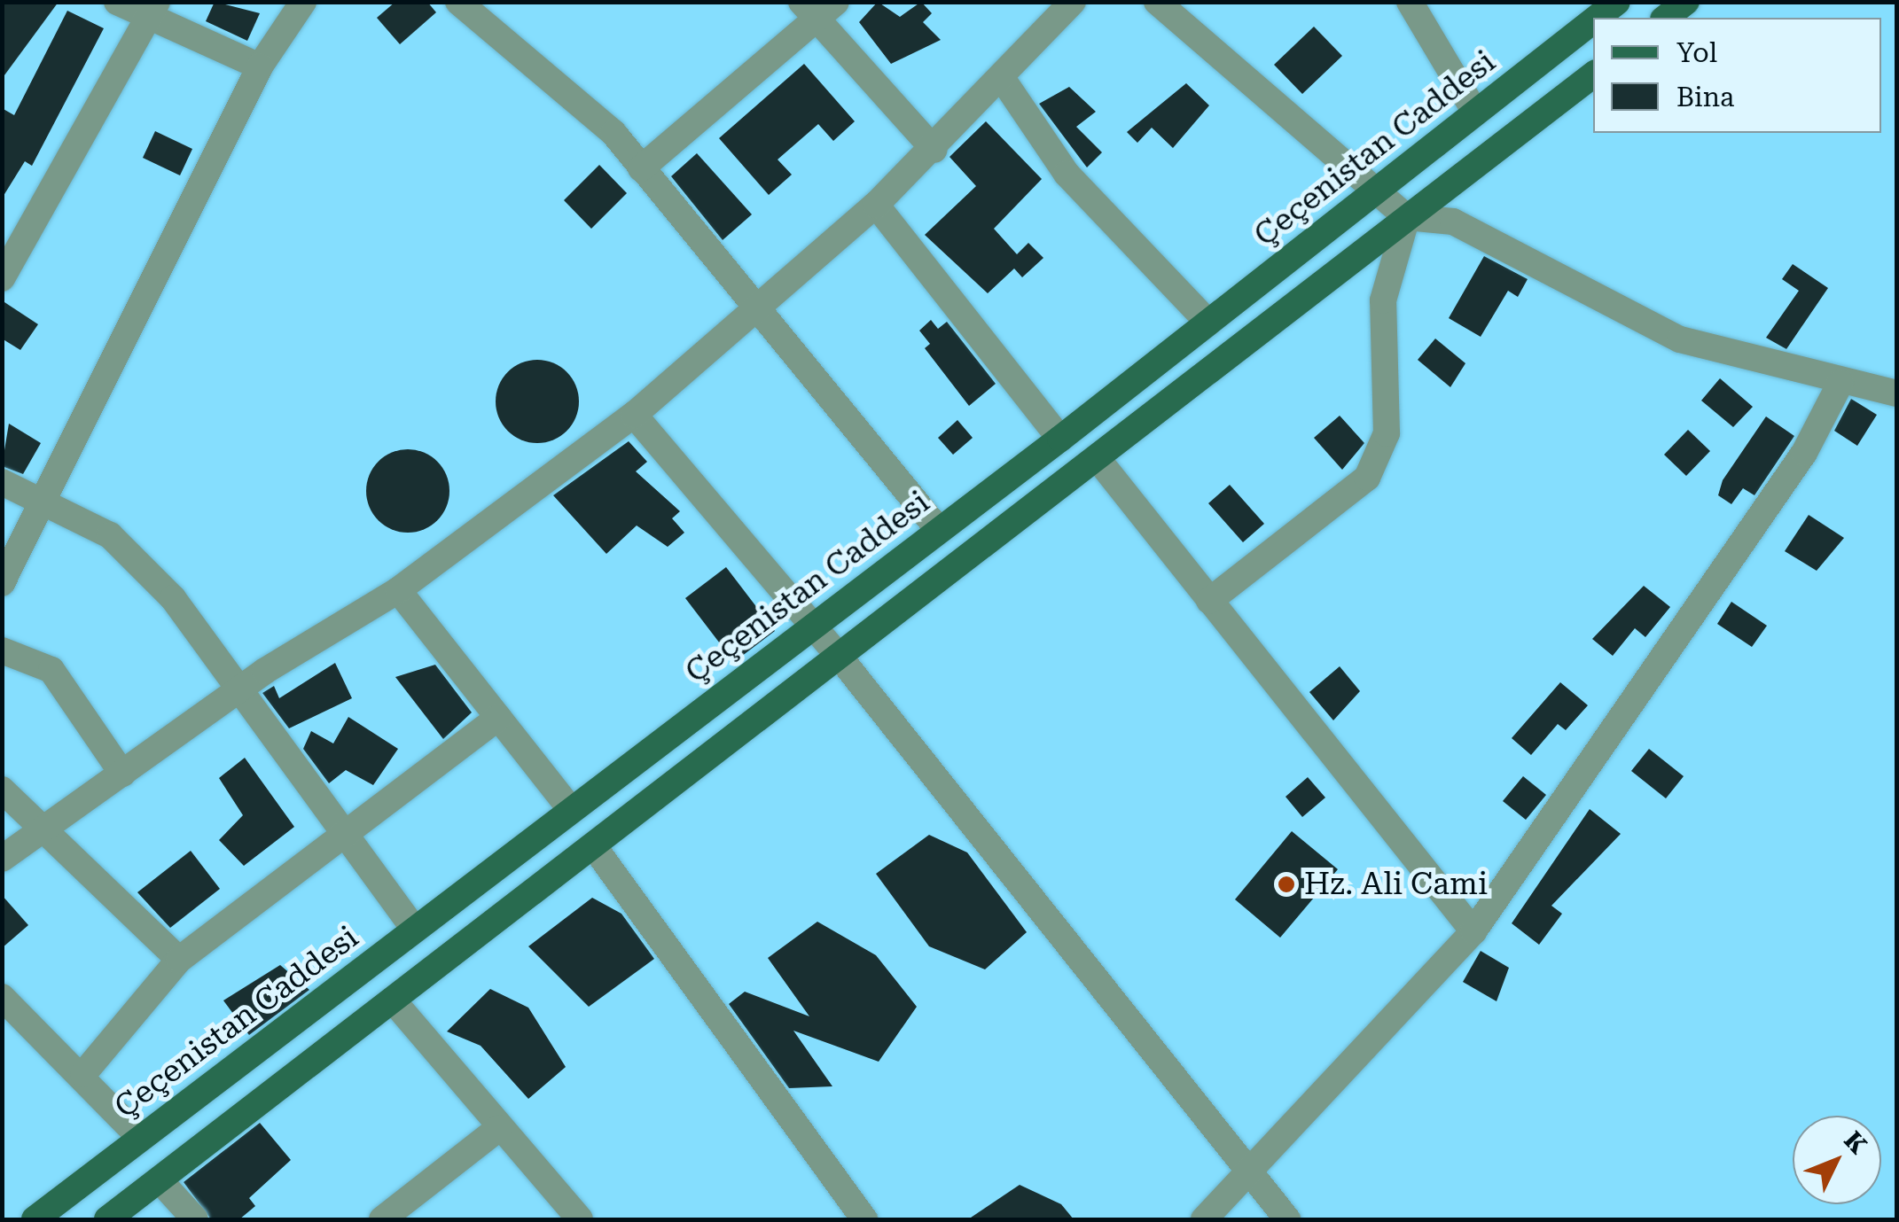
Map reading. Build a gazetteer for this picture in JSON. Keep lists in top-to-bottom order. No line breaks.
{"streets":{"main road":["Çeçenistan Caddesi"]},"places":["Hz. Ali Cami"],"legend":["Yol","Bina"],"north":"top right"}
